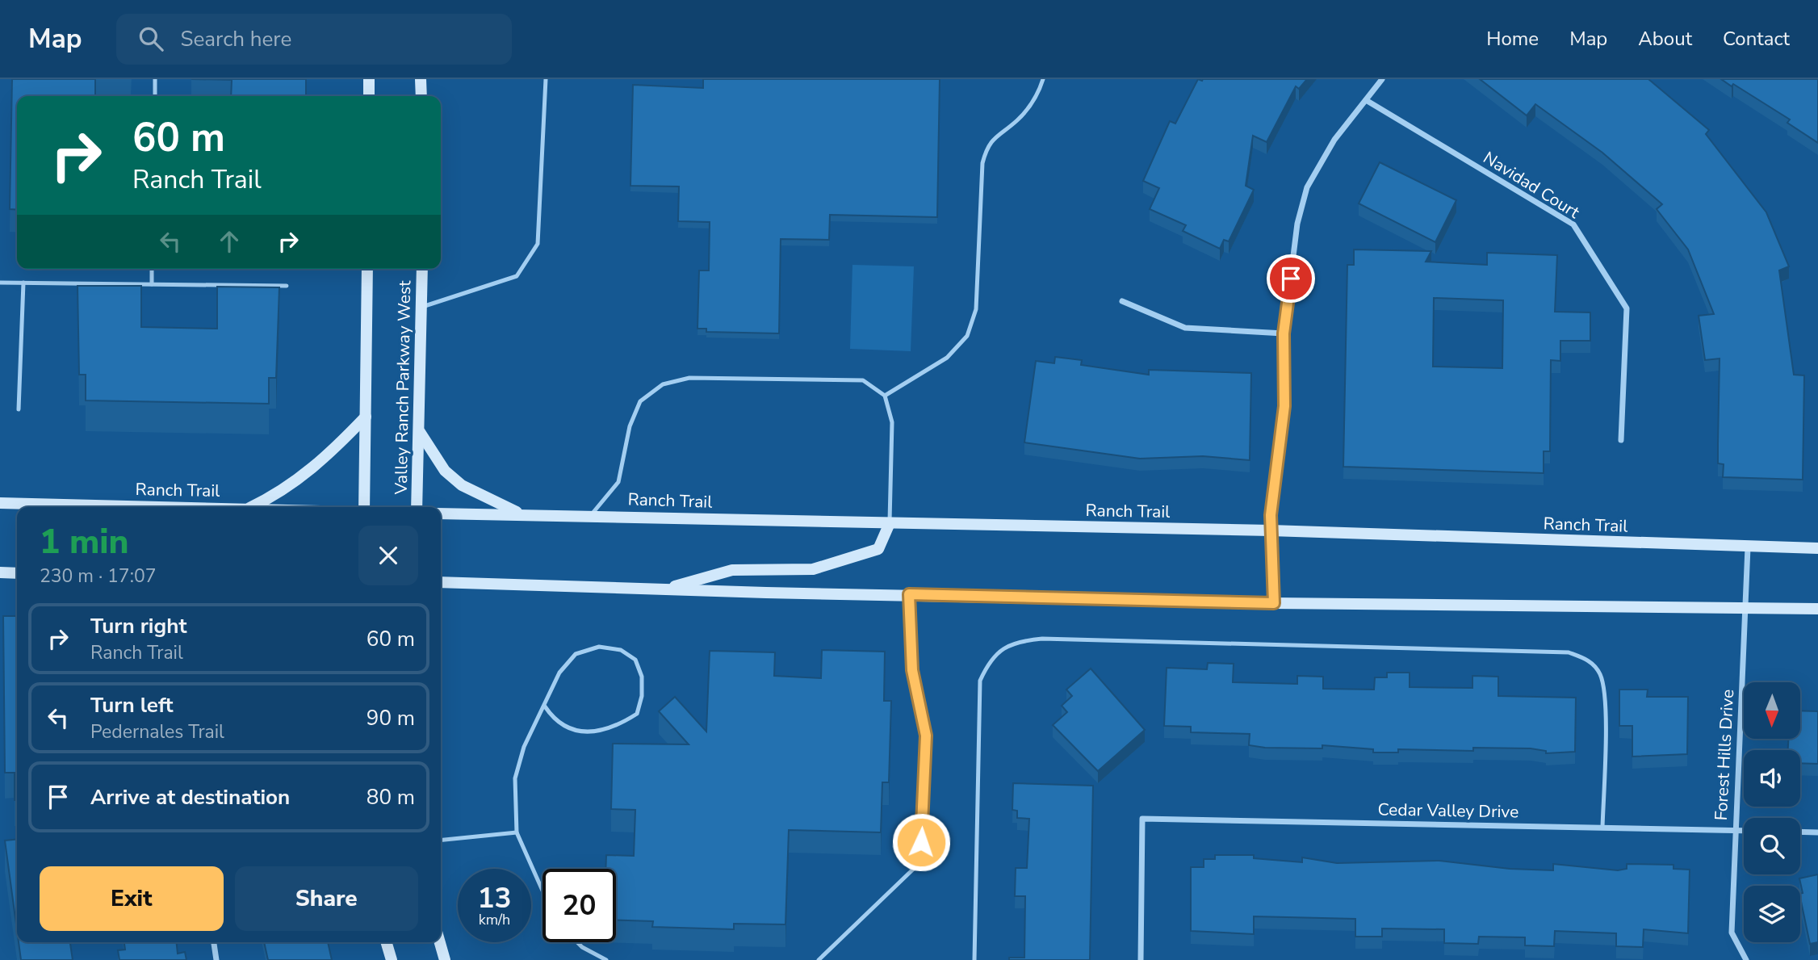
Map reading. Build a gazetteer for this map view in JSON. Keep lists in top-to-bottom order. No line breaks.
{"streets":{"main road":["Valley Ranch Parkway West","Ranch Trail"],"street":["Navidad Court","Forest Hills Drive","Cedar Valley Drive"]},"crossings":[["Ranch Trail","Forest Hills Drive"],["Forest Hills Drive","Cedar Valley Drive"]],"north":"bottom","page":{"header":"Map","search":"Search here","nav":["Home","Map","About","Contact"],"turn":["60 m","Ranch Trail"],"heading":["1 min","230 m · 17:07"],"list":[{"name":"Turn right","note":"Ranch Trail","value":"60 m"},{"name":"Turn left","note":"Pedernales Trail","value":"90 m"},{"name":"Arrive at destination","value":"80 m"}],"buttons":["Exit","Share"],"speed":"13 km/h","limit":"20"}}
